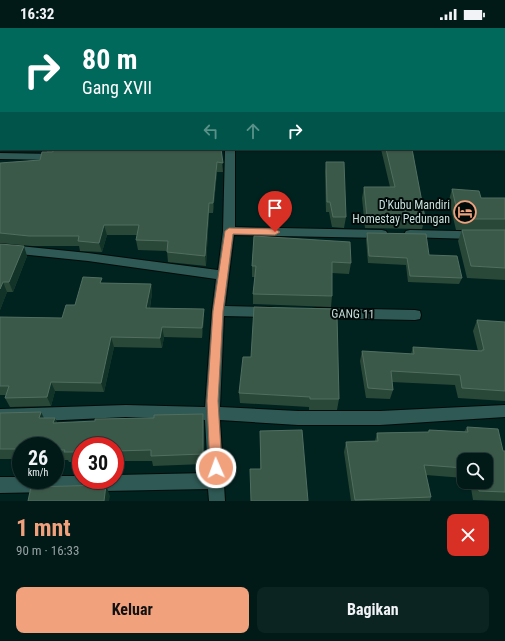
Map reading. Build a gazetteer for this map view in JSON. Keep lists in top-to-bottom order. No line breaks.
{"streets":{"street":["GANG 11"]},"places":{"hotel":["D'Kubu Mandiri Homestay Pedungan"]},"page":{"status":"16:32","turn":["80 m","Gang XVII"],"speed":"26 km/h","limit":"30","heading":["1 mnt","90 m · 16:33"],"buttons":["Keluar","Bagikan"]}}
